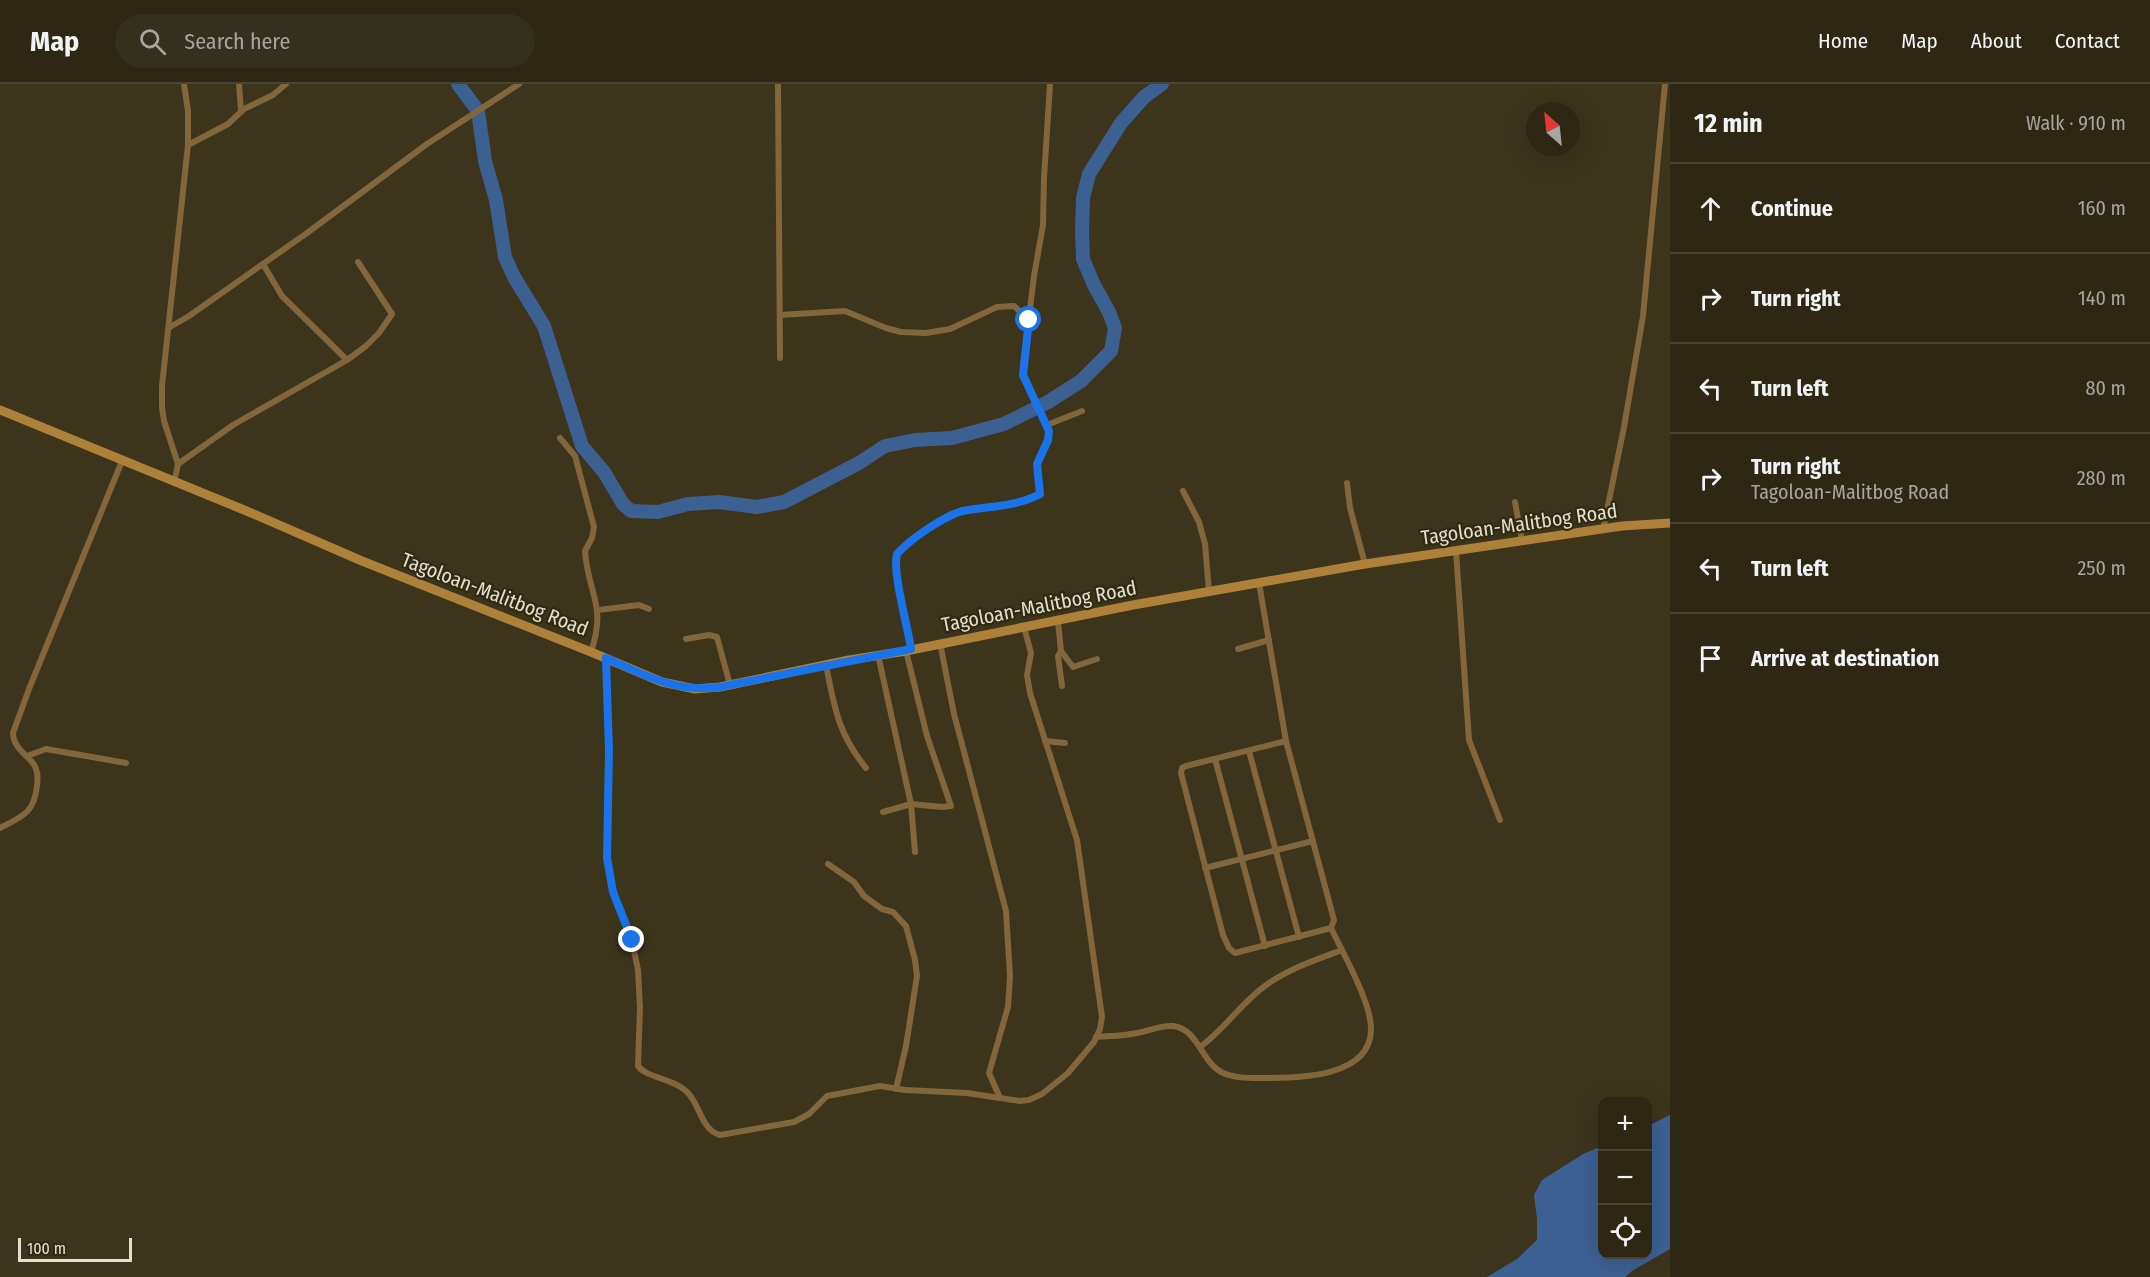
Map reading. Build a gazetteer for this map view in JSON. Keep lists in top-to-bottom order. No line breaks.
{"streets":{"main road":["Tagoloan-Malitbog Road"]},"scale_bar":"100 m","north":"top left","page":{"header":"Map","search":"Search here","nav":["Home","Map","About","Contact"],"heading":["12 min","Walk · 910 m"],"list":[["Continue","160 m"],["Turn right","140 m"],["Turn left","80 m"],["Turn right","Tagoloan-Malitbog Road","280 m"],["Turn left","250 m"],"Arrive at destination"],"map_buttons":["+","−"],"scale":"100 m"}}
